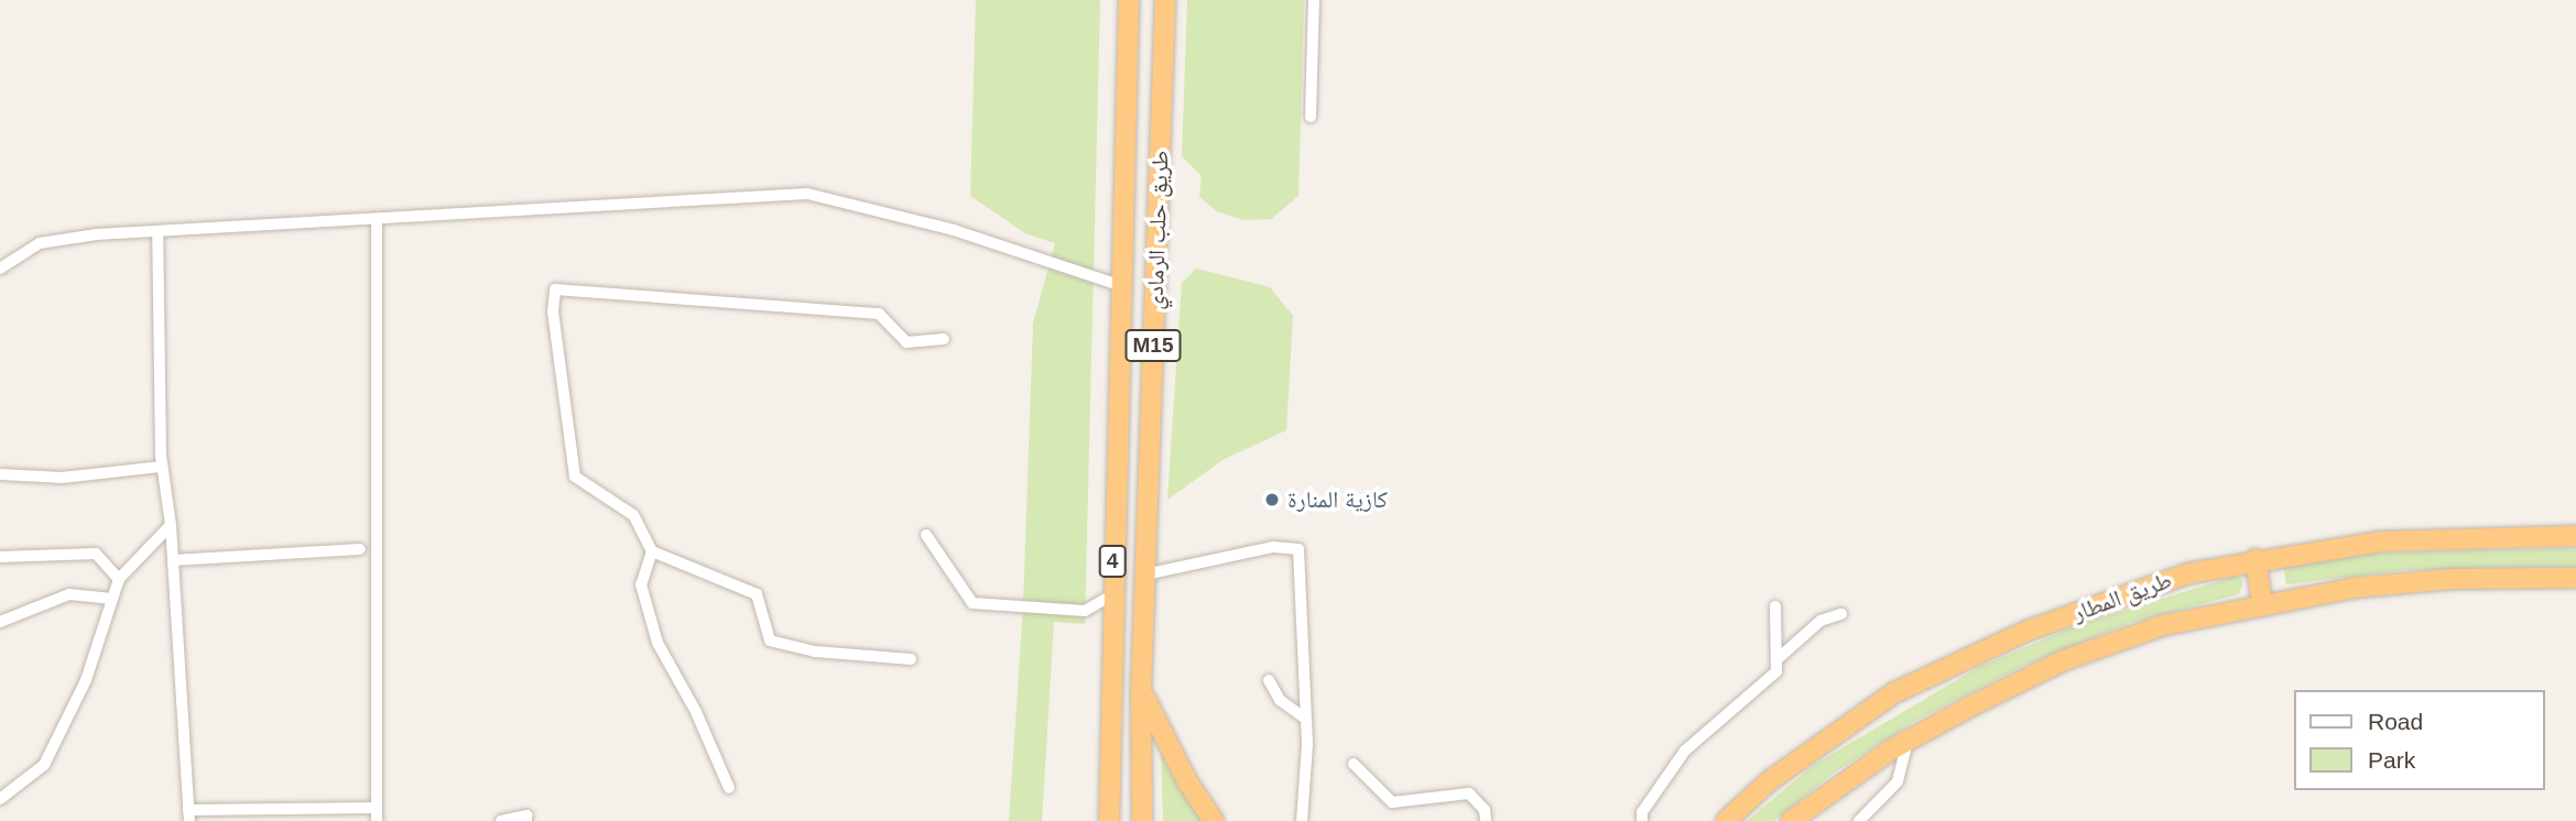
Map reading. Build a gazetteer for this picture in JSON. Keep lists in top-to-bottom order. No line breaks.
{"streets":{"highway":["طريق حلب الرمادي","M15","4","طريق المطار"]},"crossings":[["طريق حلب الرمادي","4"]],"places":["كازية المنارة"],"legend":["Road","Park"]}
